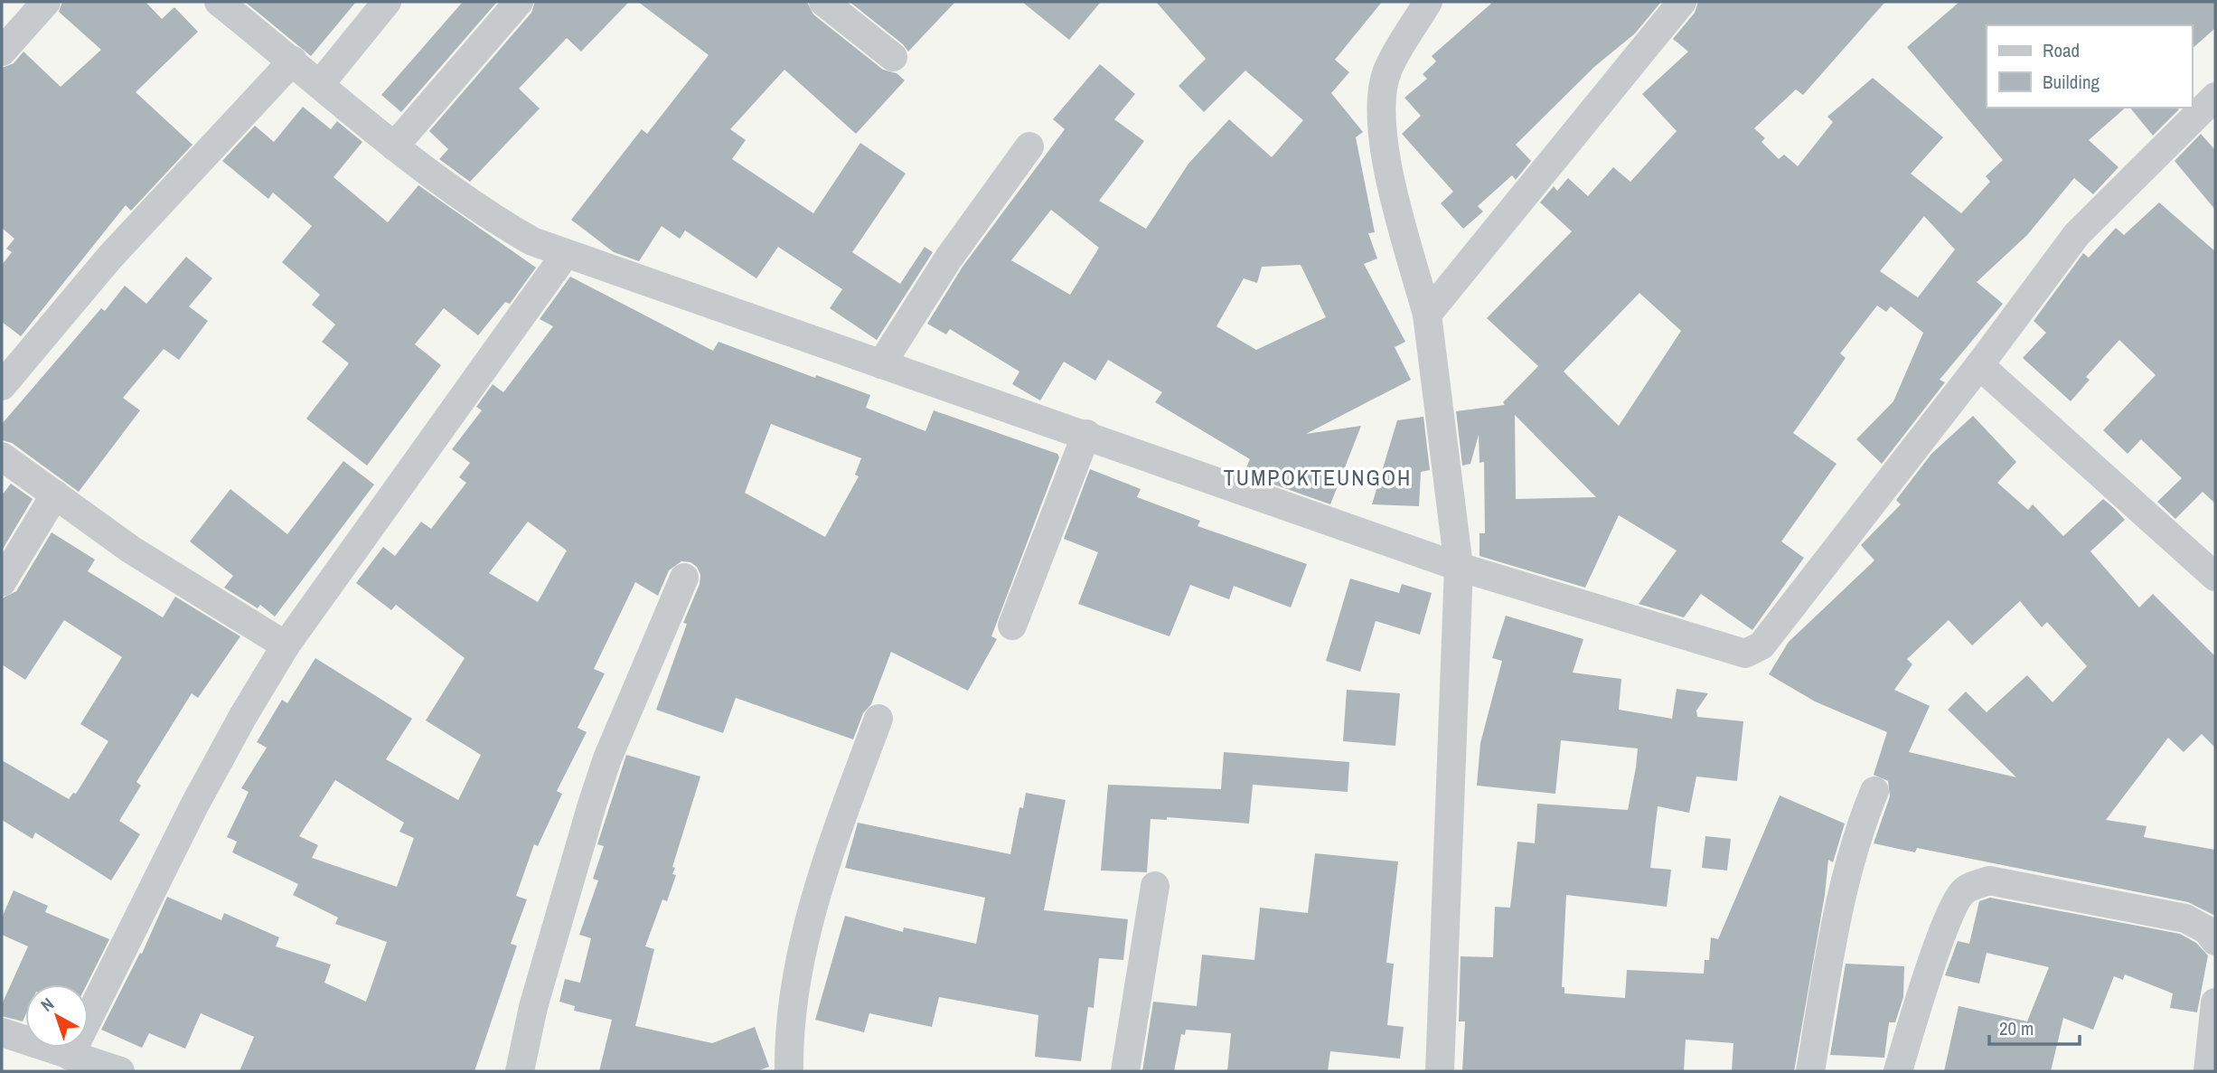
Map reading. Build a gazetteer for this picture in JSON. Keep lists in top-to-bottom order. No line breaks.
{"districts":["TUMPOKTEUNGOH"],"legend":["Road","Building"],"scale_bar":"20 m","north":"top left"}
